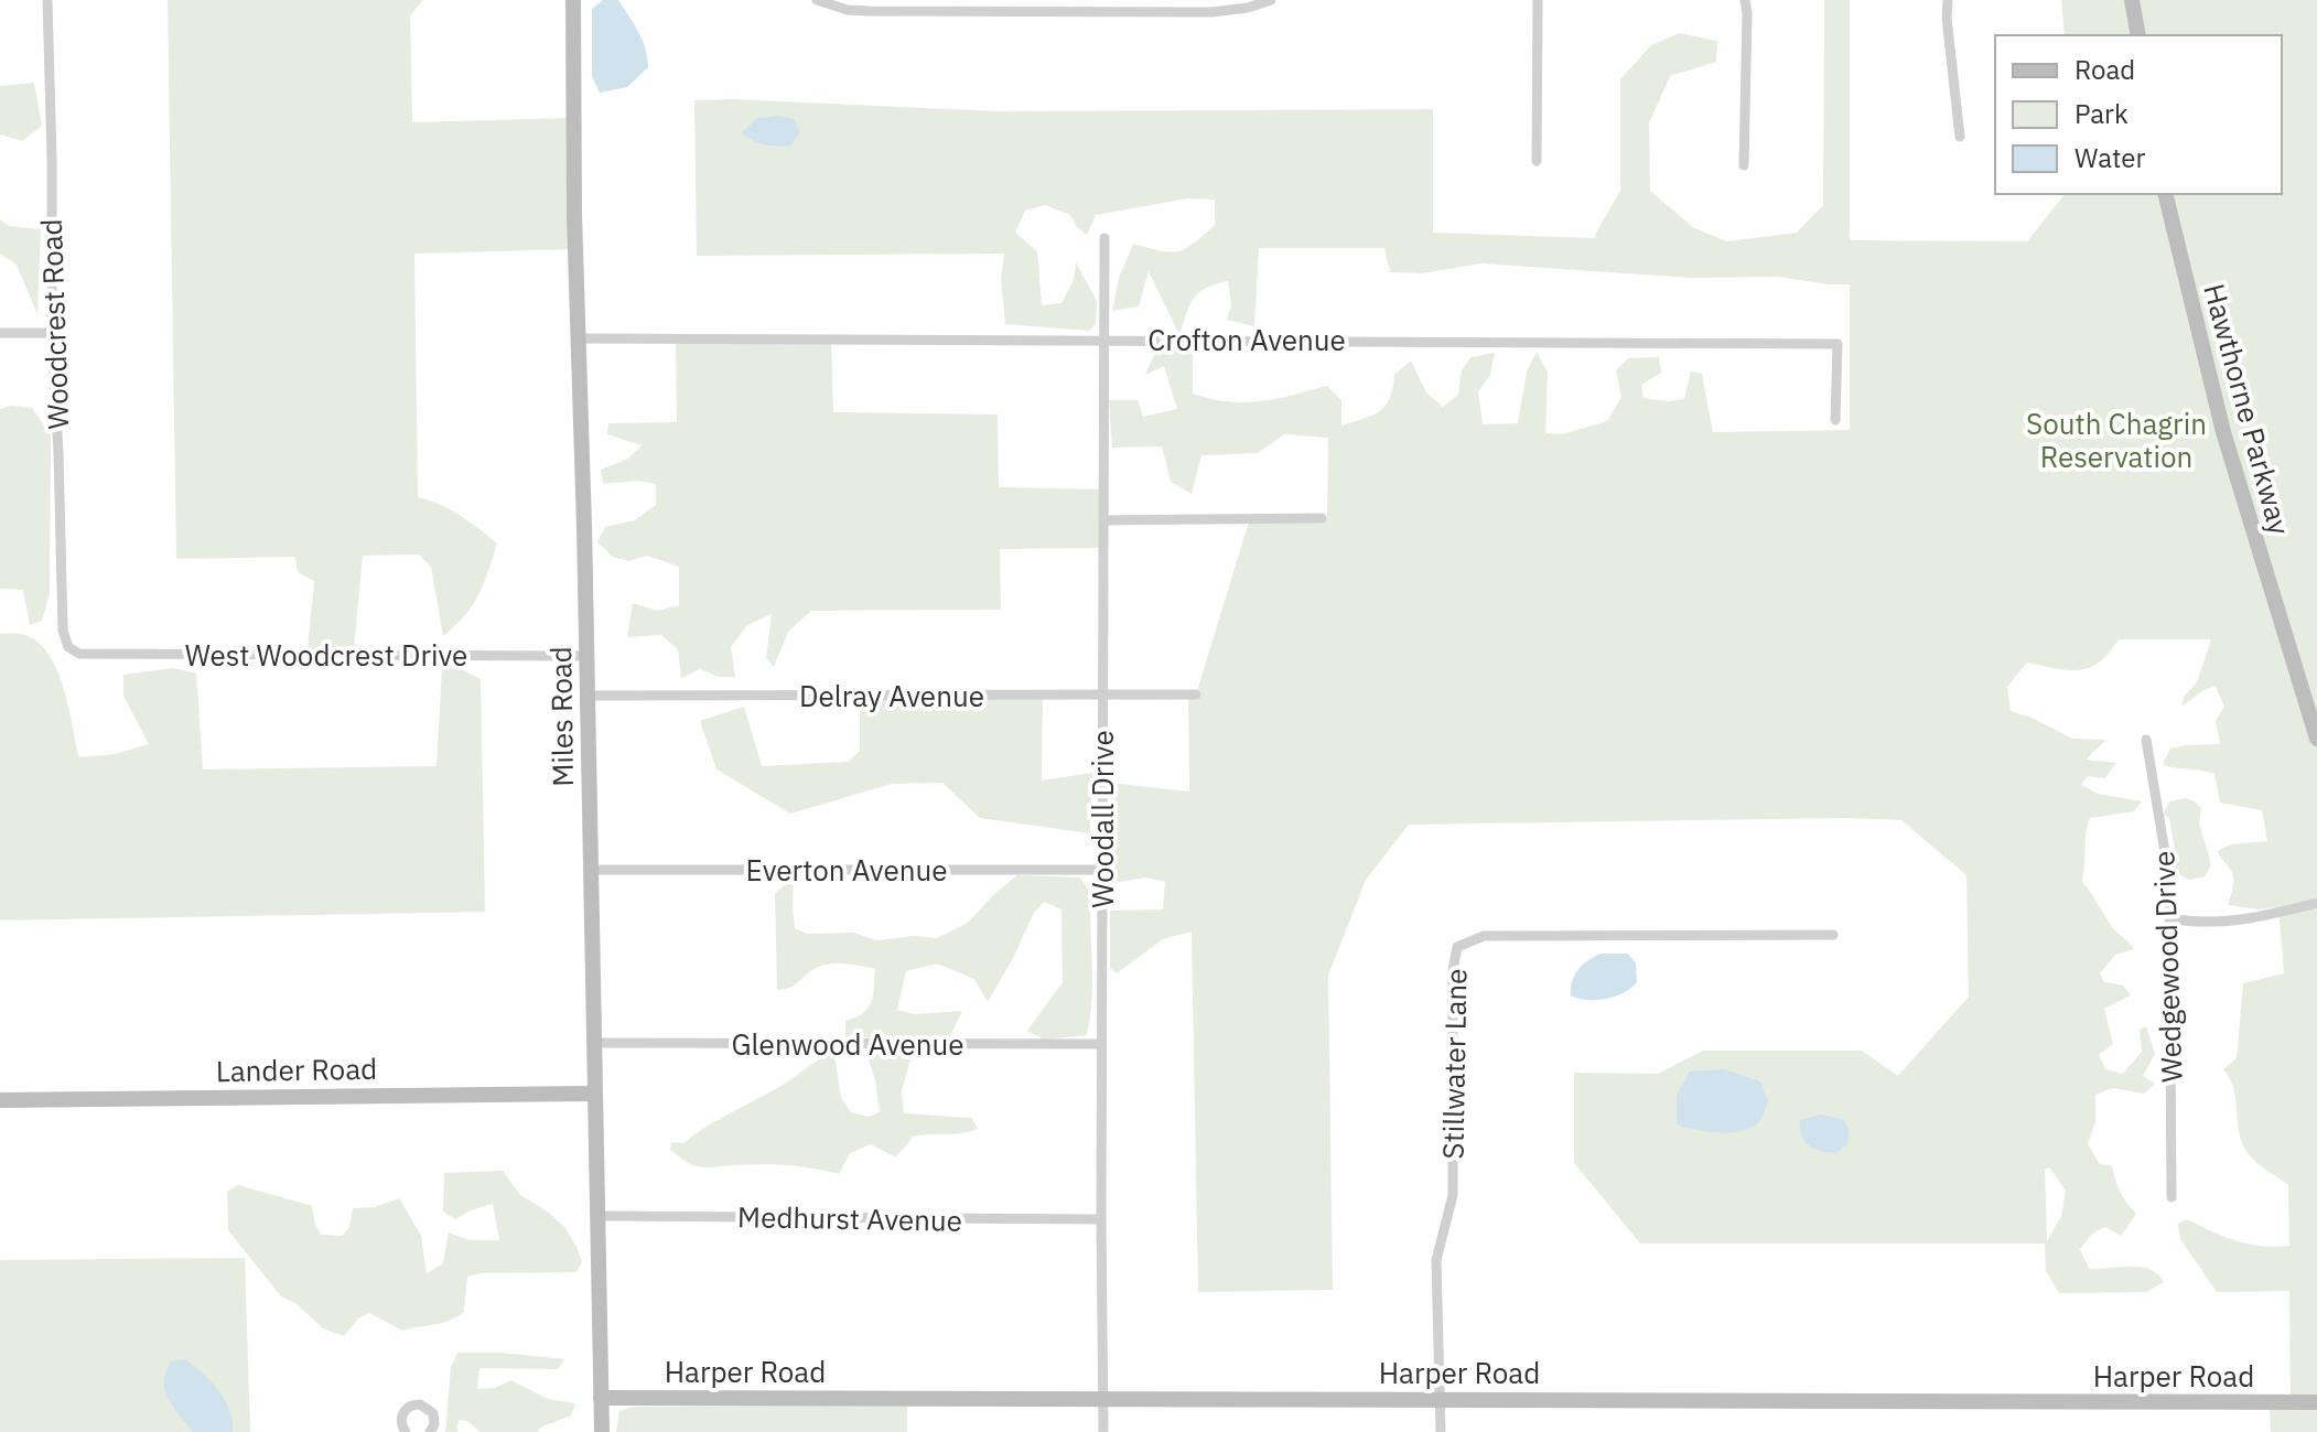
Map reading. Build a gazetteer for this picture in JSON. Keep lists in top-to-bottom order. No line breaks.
{"streets":{"street":["Woodcrest Road","Crofton Avenue","Hawthorne Parkway","West Woodcrest Drive","Delray Avenue","Miles Road","Woodall Drive","Everton Avenue","Wedgewood Drive","Glenwood Avenue","Stillwater Lane","Lander Road","Medhurst Avenue","Harper Road"]},"crossings":[["Woodcrest Road","West Woodcrest Drive"],["Crofton Avenue","Miles Road"],["Crofton Avenue","Woodall Drive"],["West Woodcrest Drive","Miles Road"],["Delray Avenue","Miles Road"],["Delray Avenue","Woodall Drive"],["Miles Road","Everton Avenue"],["Miles Road","Glenwood Avenue"],["Miles Road","Lander Road"],["Miles Road","Medhurst Avenue"],["Miles Road","Harper Road"],["Woodall Drive","Everton Avenue"],["Woodall Drive","Glenwood Avenue"],["Woodall Drive","Medhurst Avenue"],["Woodall Drive","Harper Road"],["Stillwater Lane","Harper Road"]],"parks":["South Chagrin Reservation"],"legend":["Road","Park","Water"]}
